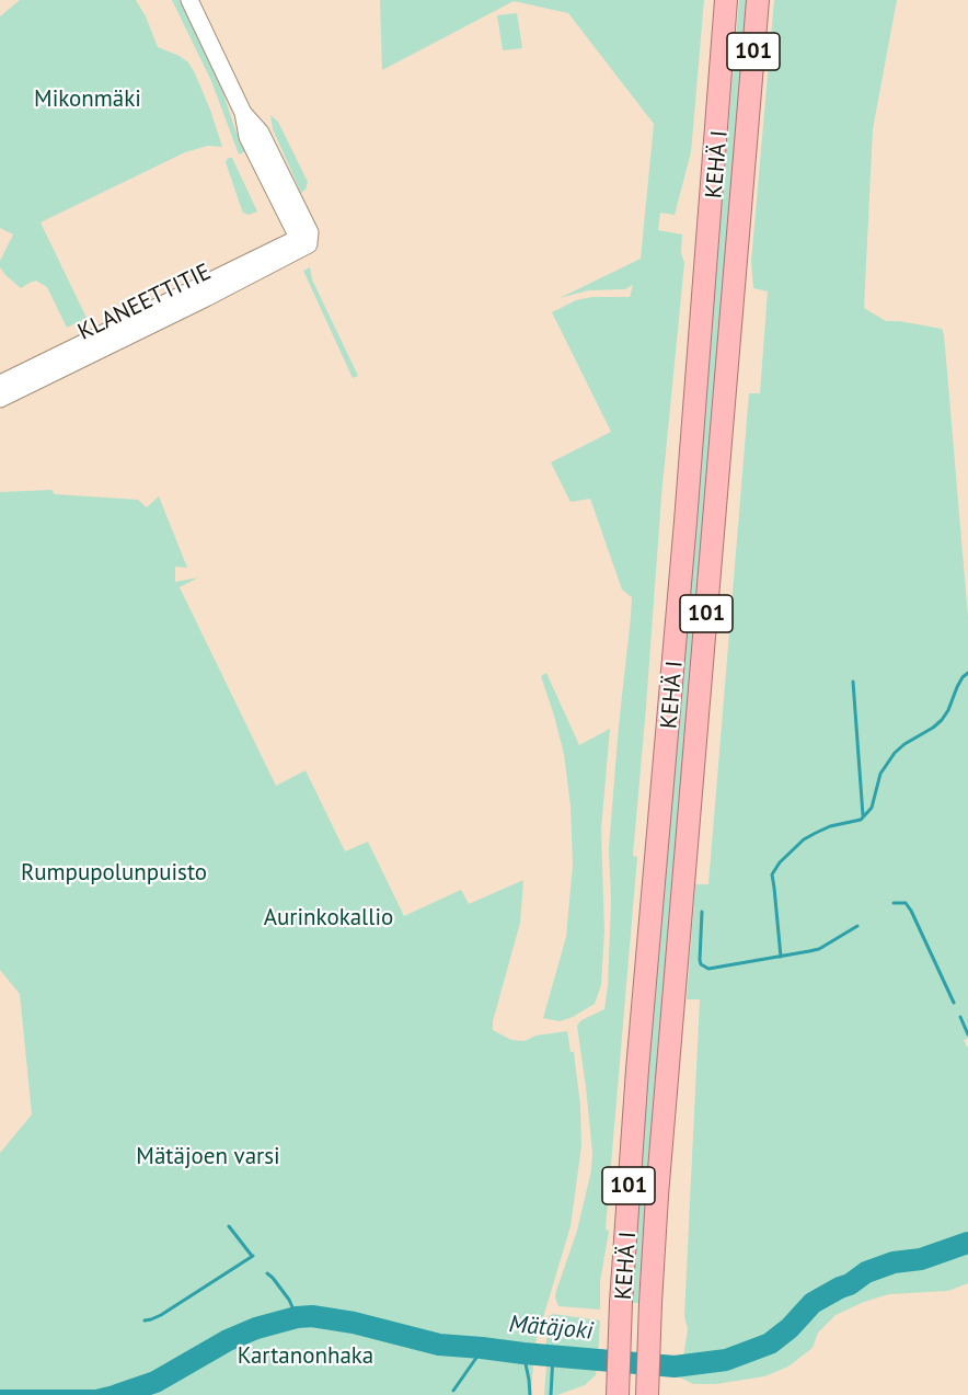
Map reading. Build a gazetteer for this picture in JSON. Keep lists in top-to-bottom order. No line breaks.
{"streets":{"highway":["101","KEHÄ I"],"street":["KLANEETTITIE"]},"water":["Mätäjoki"],"parks":["Mikonmäki","Rumpupolunpuisto","Aurinkokallio","Mätäjoen varsi","Kartanonhaka"]}
